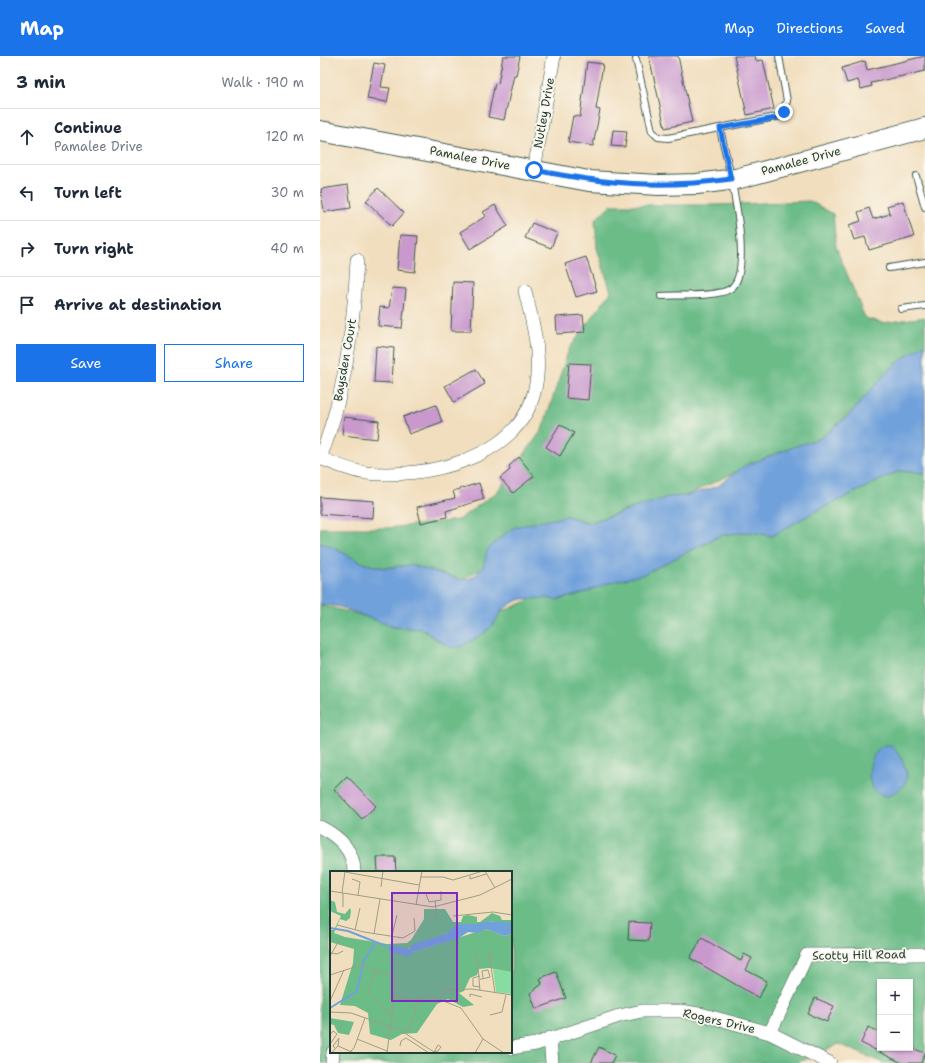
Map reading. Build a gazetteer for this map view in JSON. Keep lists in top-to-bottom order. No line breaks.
{"streets":{"main road":["Pamalee Drive"],"street":["Nutley Drive","Baysden Court","Scotty Hill Road","Rogers Drive"]},"crossings":[["Nutley Drive","Pamalee Drive"],["Scotty Hill Road","Rogers Drive"]],"page":{"header":"Map","nav":["Map","Directions","Saved"],"heading":["3 min","Walk · 190 m"],"list":[["Continue","Pamalee Drive","120 m"],["Turn left","30 m"],["Turn right","40 m"],"Arrive at destination"],"buttons":["Save","Share"],"map_buttons":["+","−"]}}
